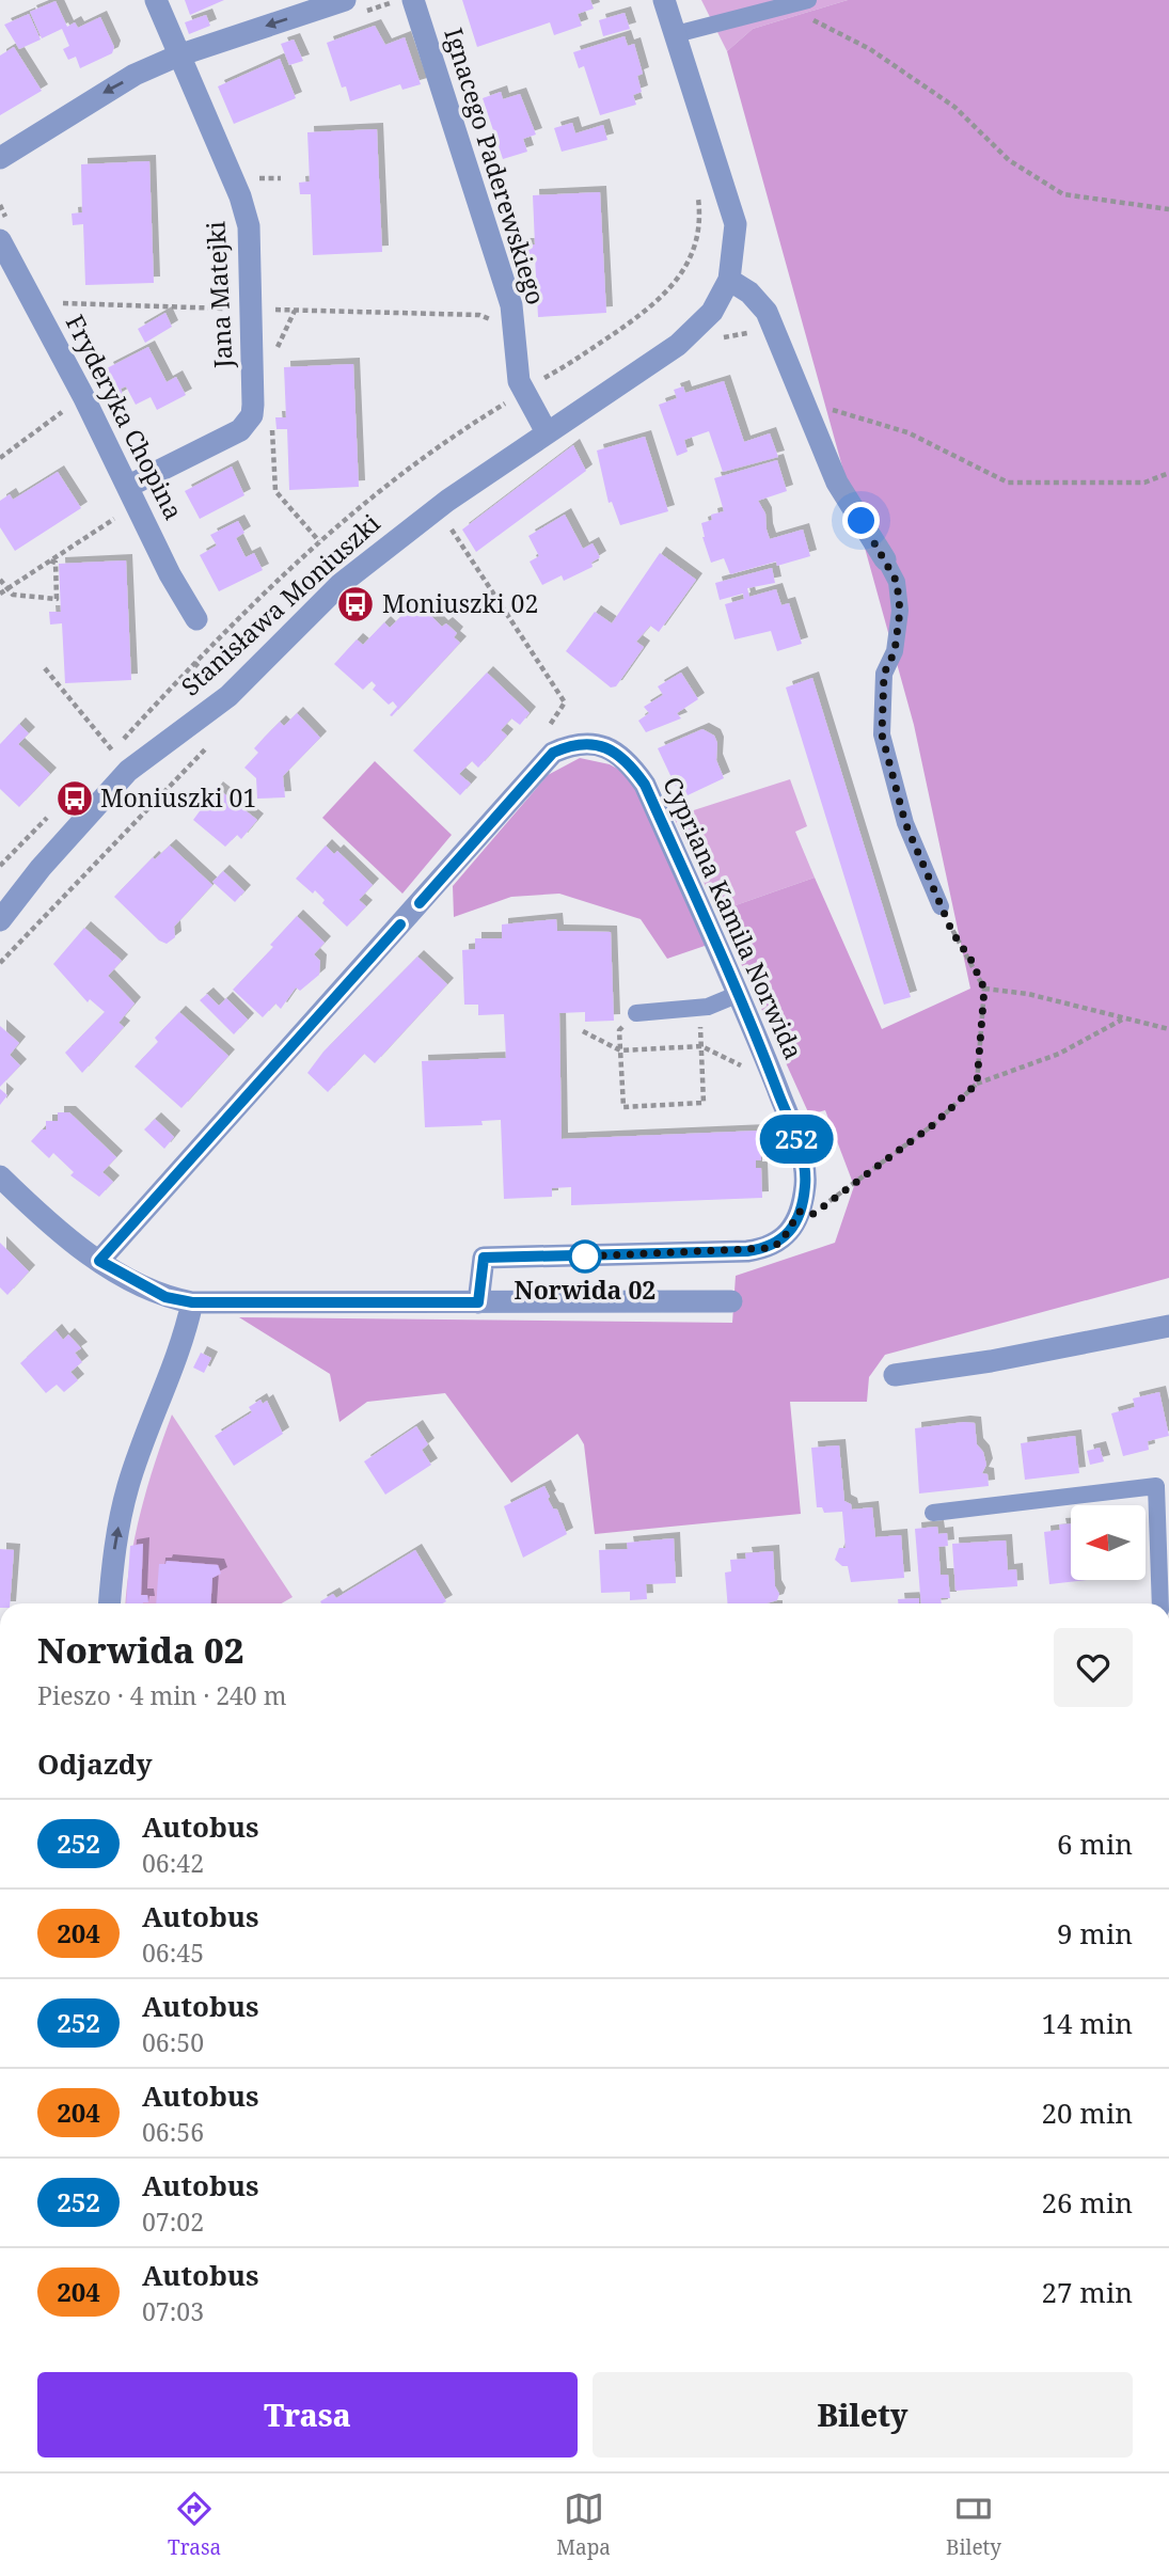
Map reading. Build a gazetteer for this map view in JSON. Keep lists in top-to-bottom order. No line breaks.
{"streets":{"street":["Ignacego Paderewskiego","Jana Matejki","Fryderyka Chopina","Stanisława Moniuszki","Cypriana Kamila Norwida"]},"crossings":[["Ignacego Paderewskiego","Stanisława Moniuszki"],["Jana Matejki","Fryderyka Chopina"]],"places":{"bus stop":["Moniuszki 02","Moniuszki 01"],"other":["Norwida 02"]},"lines":["bus line 252"],"north":"left","page":{"on_map":"252","heading":[["Norwida 02","Pieszo · 4 min · 240 m"],"Odjazdy"],"list":[{"mark":"252","name":"Autobus","note":"06:42","value":"6 min"},{"mark":"204","name":"Autobus","note":"06:45","value":"9 min"},{"mark":"252","name":"Autobus","note":"06:50","value":"14 min"},{"mark":"204","name":"Autobus","note":"06:56","value":"20 min"},{"mark":"252","name":"Autobus","note":"07:02","value":"26 min"},{"mark":"204","name":"Autobus","note":"07:03","value":"27 min"}],"buttons":["Trasa","Bilety"],"tabs":["Trasa","Mapa","Bilety"]}}
